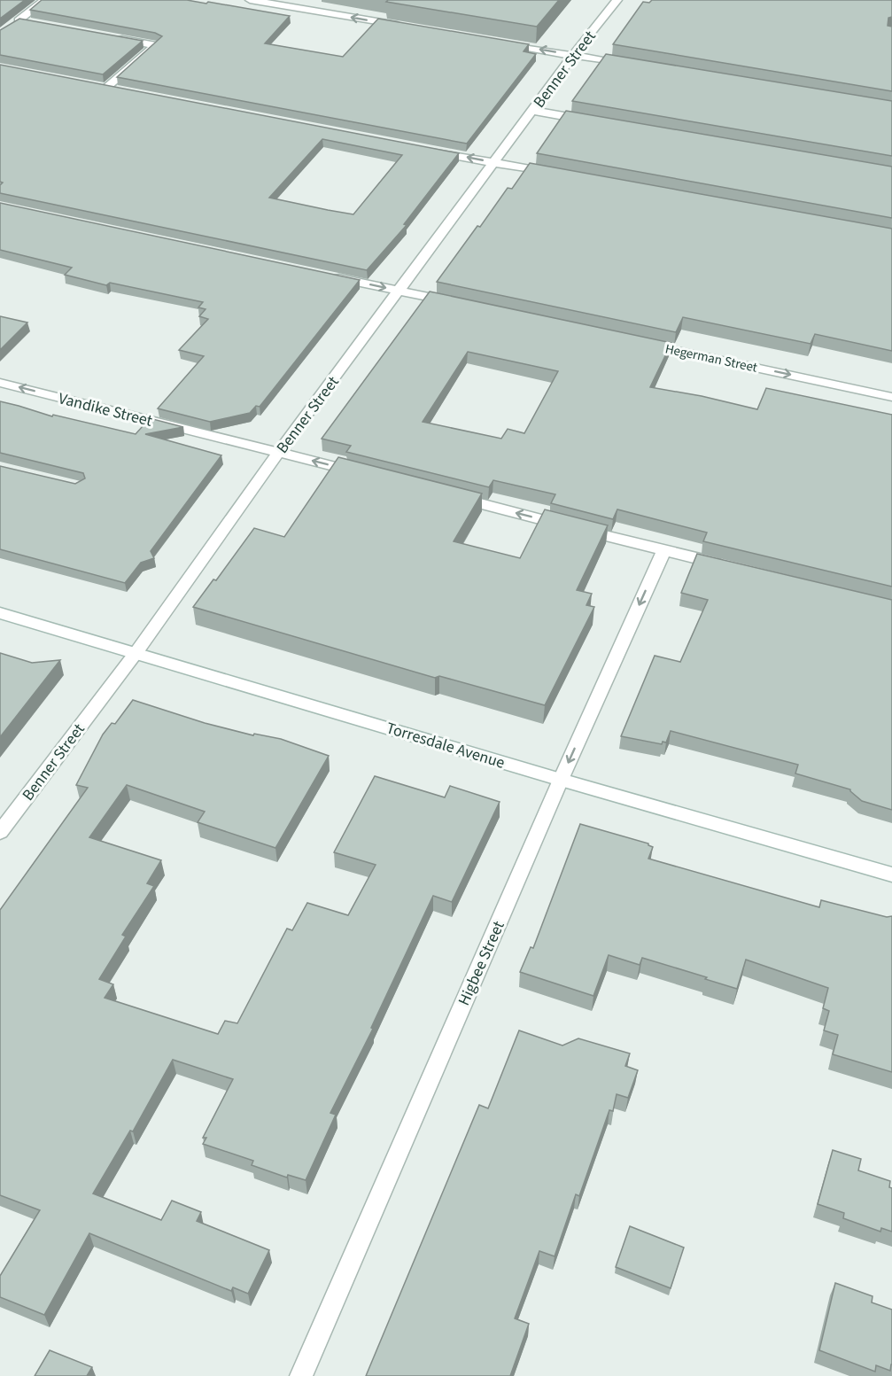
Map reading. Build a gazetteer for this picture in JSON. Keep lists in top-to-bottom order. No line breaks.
{"streets":{"street":["Benner Street","Hegerman Street","Vandike Street","Torresdale Avenue","Higbee Street"]},"crossings":[["Benner Street","Vandike Street"],["Benner Street","Torresdale Avenue"],["Torresdale Avenue","Higbee Street"]],"one_way":["Hegerman Street","Vandike Street"]}
